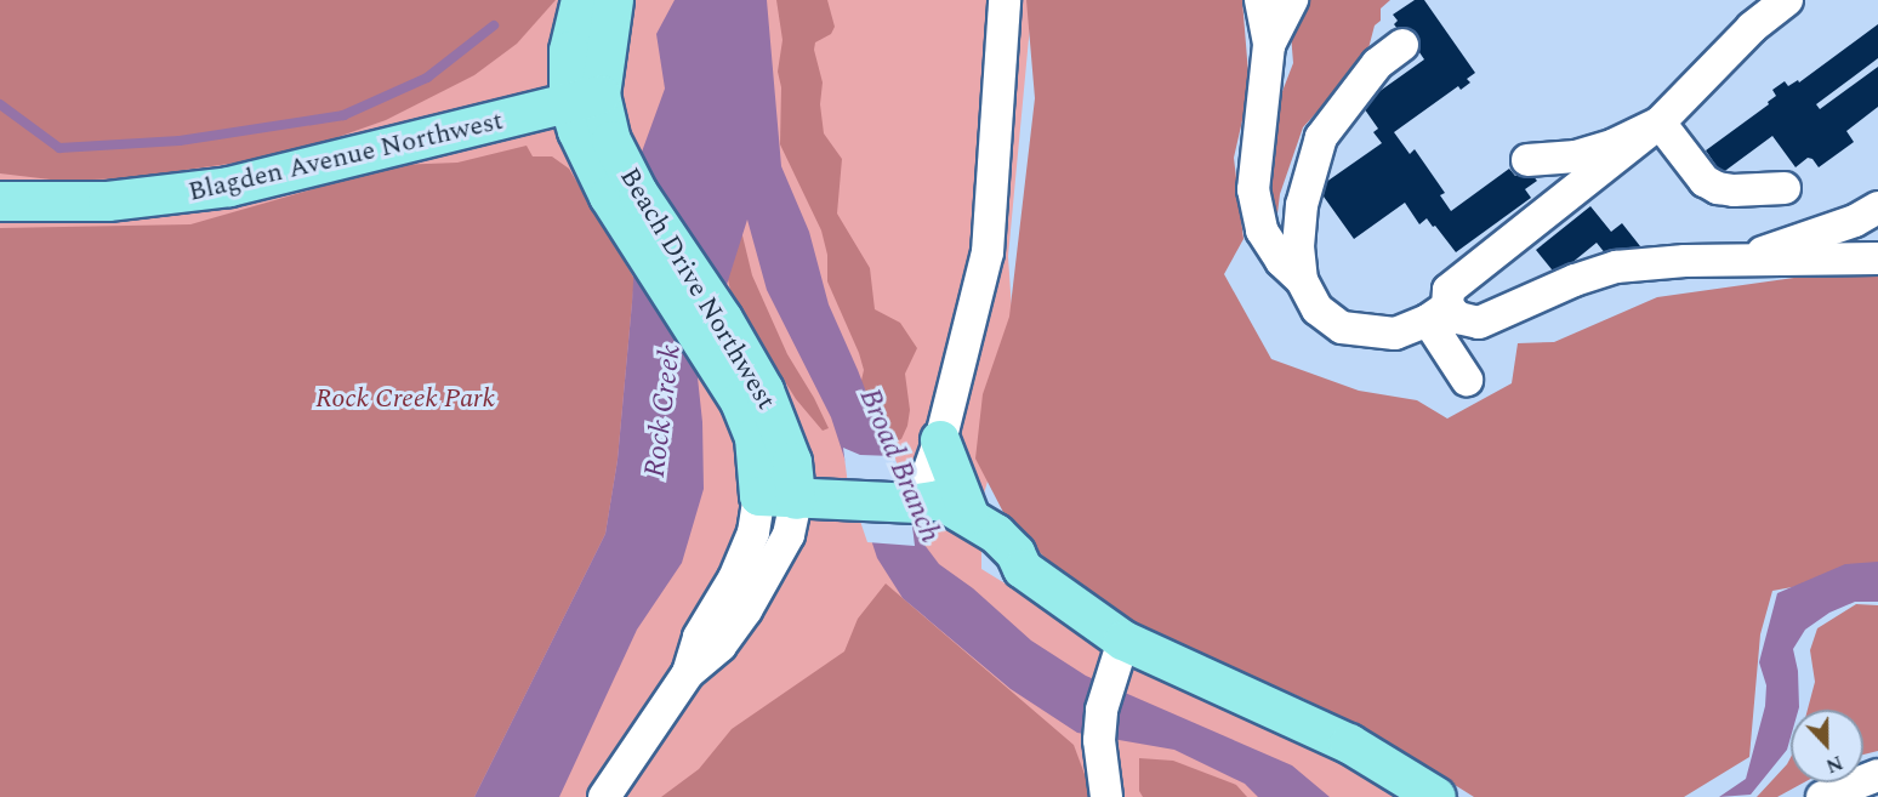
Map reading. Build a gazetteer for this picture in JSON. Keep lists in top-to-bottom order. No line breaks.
{"streets":{"main road":["Blagden Avenue Northwest","Beach Drive Northwest"]},"crossings":[["Blagden Avenue Northwest","Beach Drive Northwest"]],"water":["Rock Creek","Broad Branch"],"parks":["Rock Creek Park"],"north":"bottom"}
